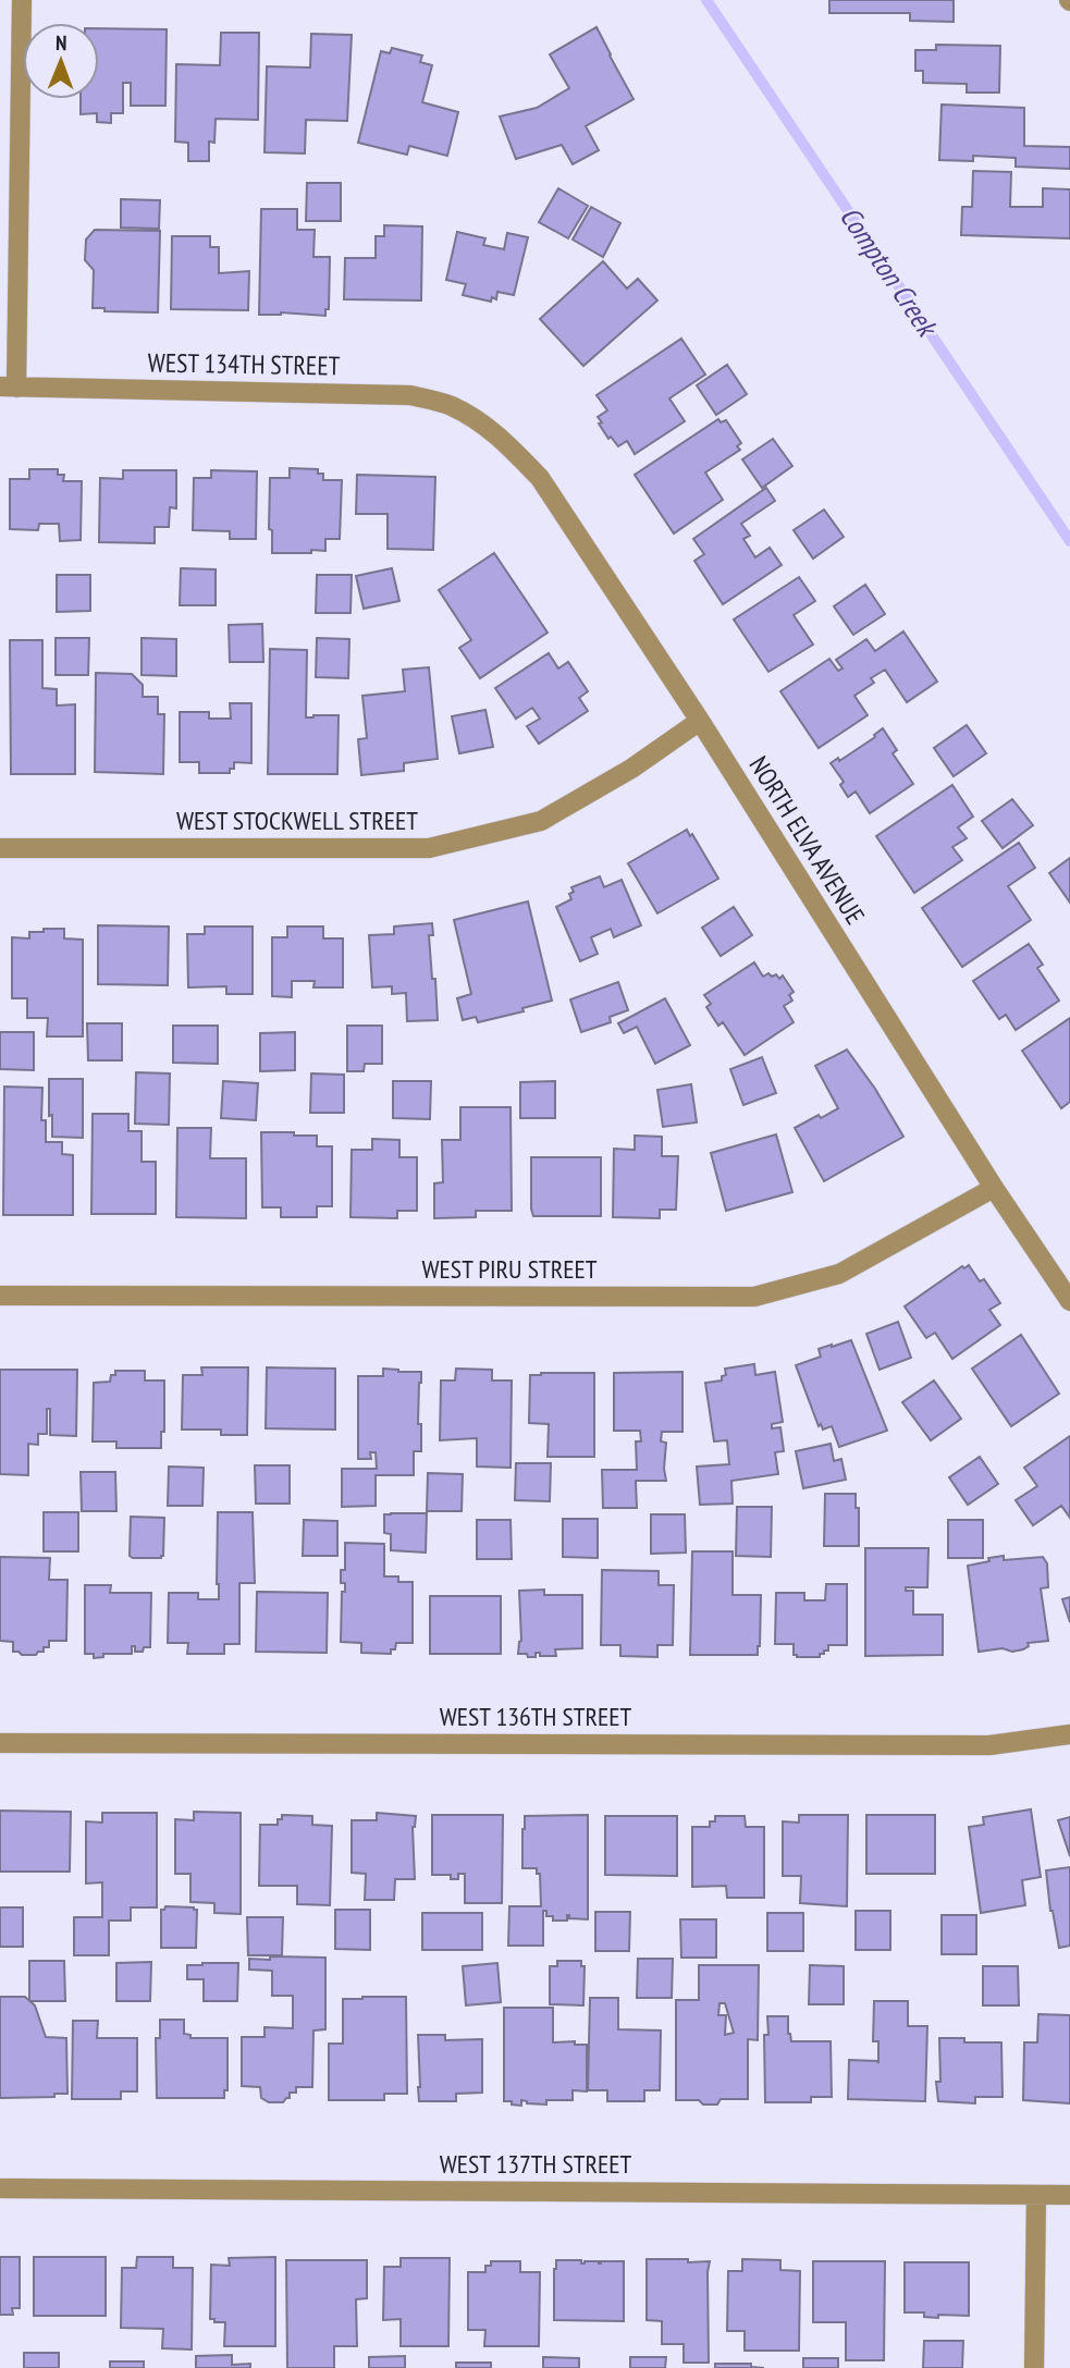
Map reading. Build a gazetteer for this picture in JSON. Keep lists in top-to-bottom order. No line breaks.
{"streets":{"street":["WEST 134TH STREET","WEST STOCKWELL STREET","NORTH ELVA AVENUE","WEST PIRU STREET","WEST 136TH STREET","WEST 137TH STREET"]},"crossings":[["WEST 134TH STREET","NORTH ELVA AVENUE"],["WEST STOCKWELL STREET","NORTH ELVA AVENUE"],["NORTH ELVA AVENUE","WEST PIRU STREET"]],"water":["Compton Creek"],"north":"top"}
